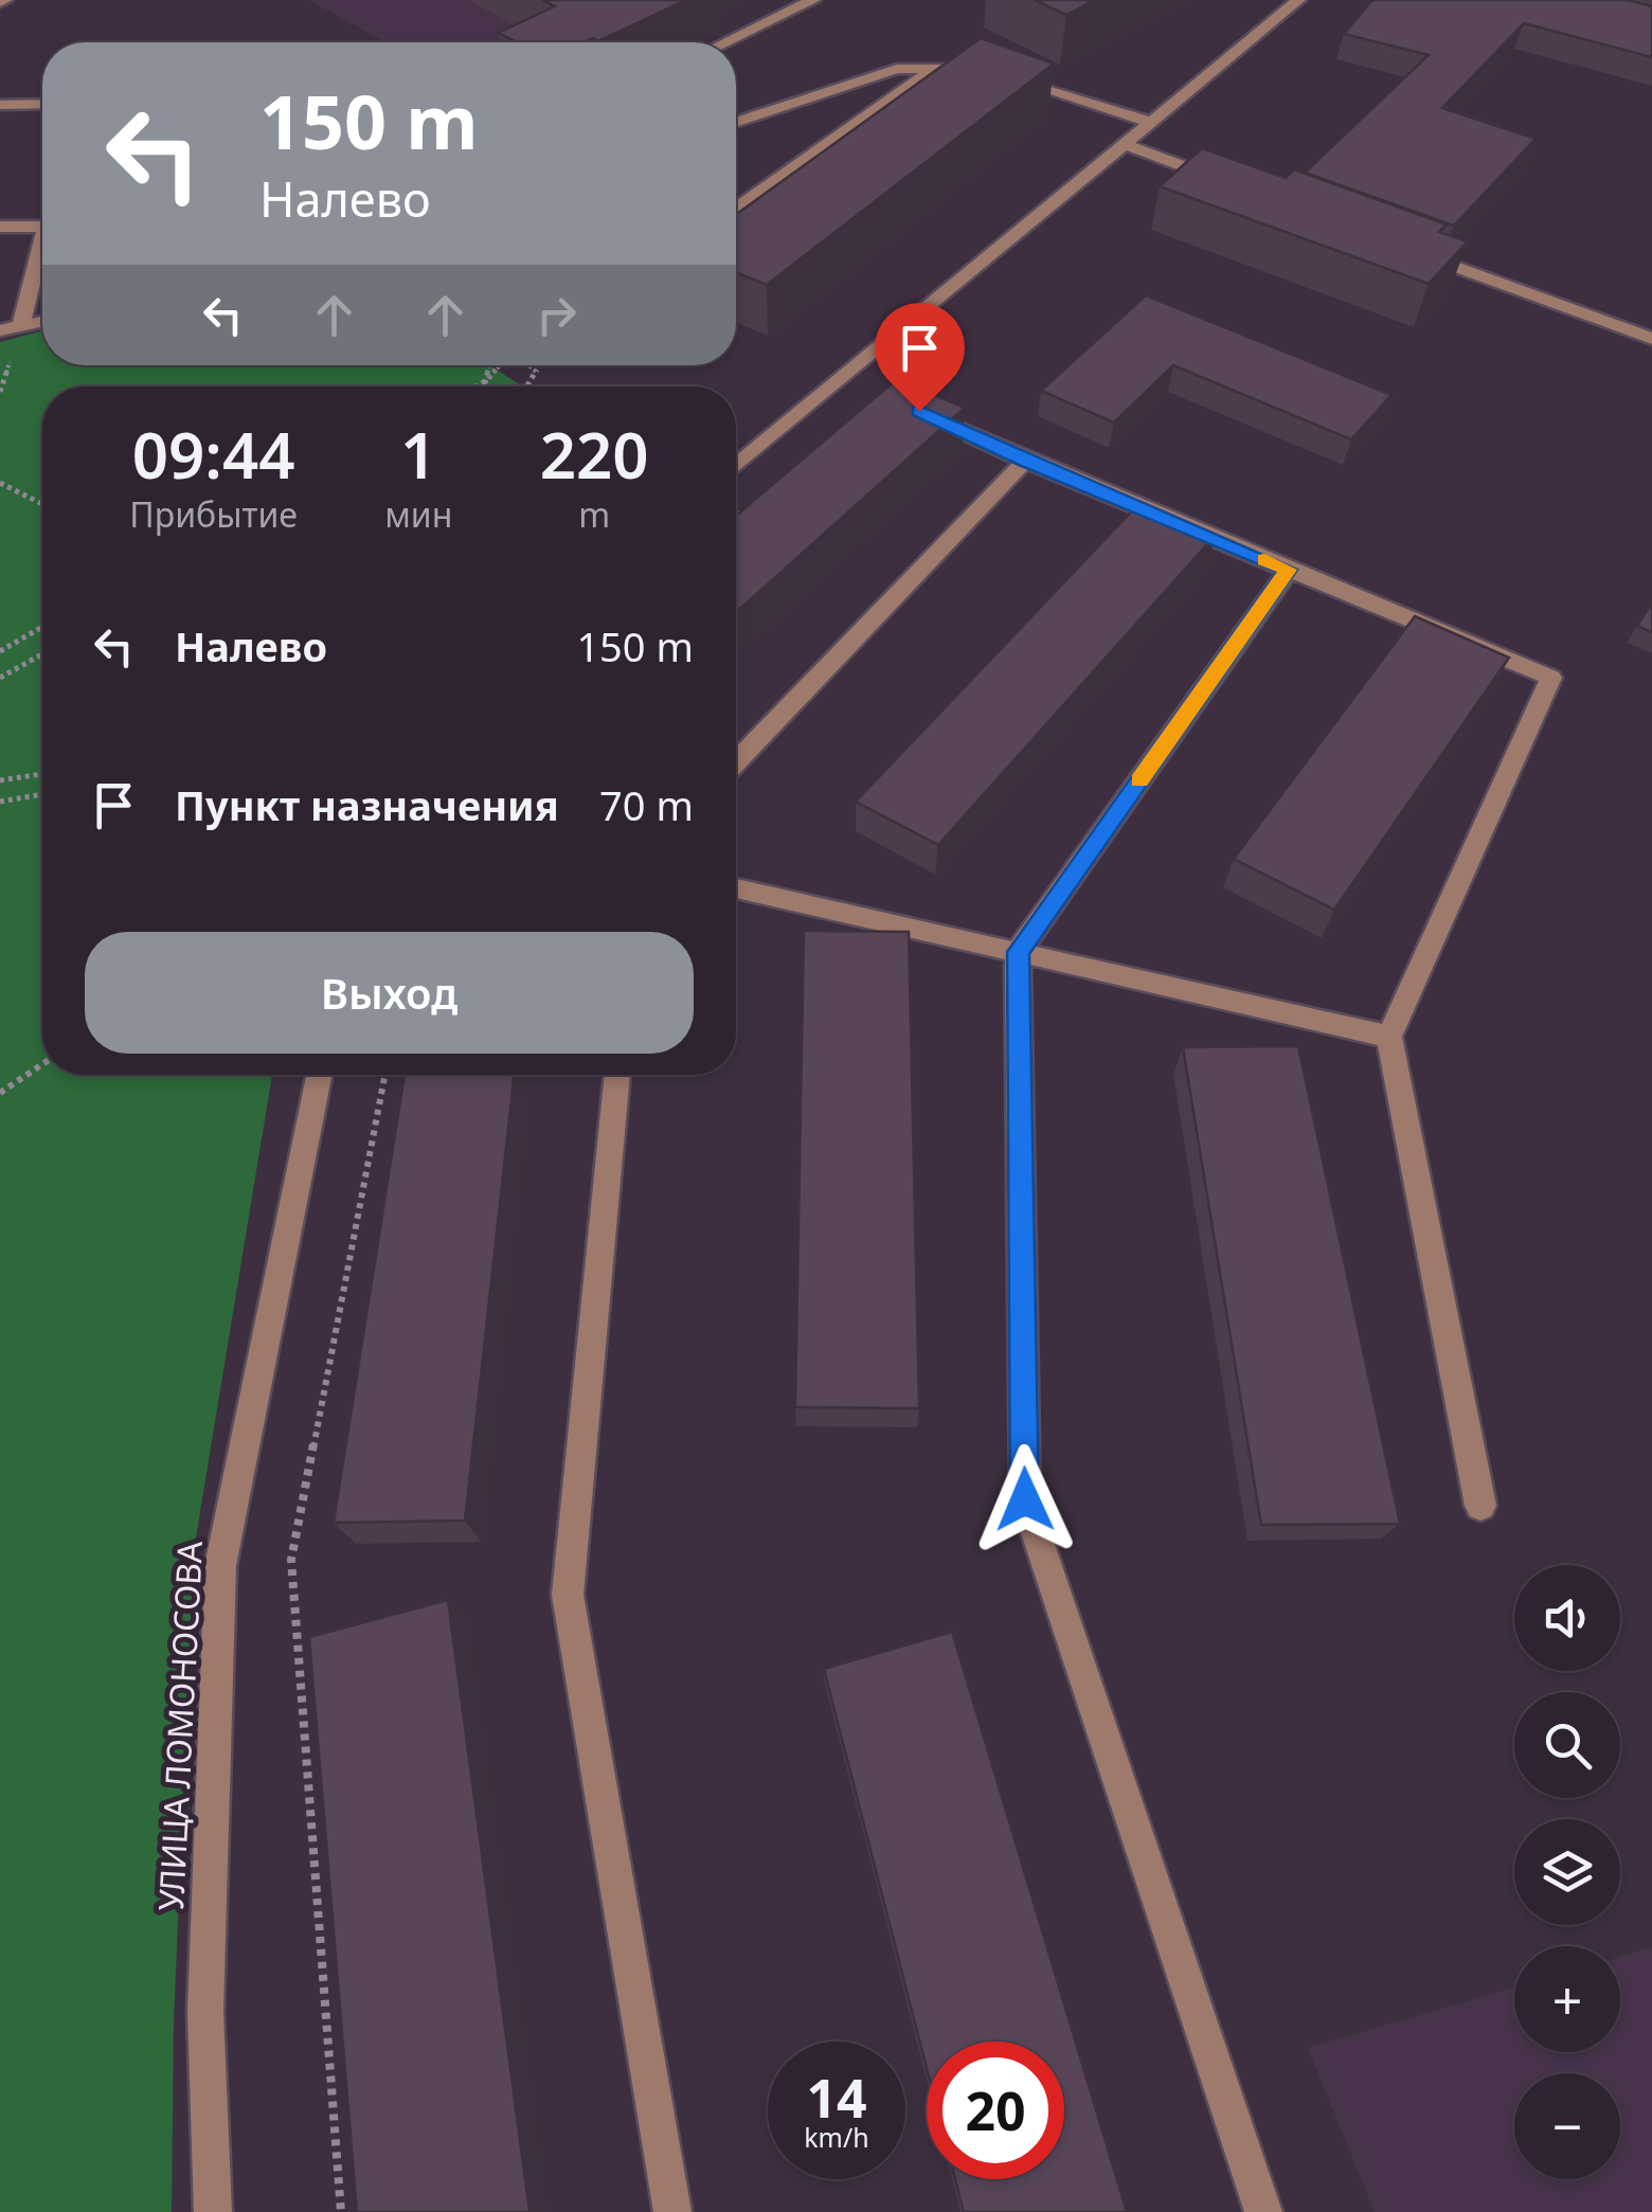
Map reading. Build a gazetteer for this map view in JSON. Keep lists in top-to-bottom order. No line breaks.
{"streets":{"street":["УЛИЦА ЛОМОНОСОВА"]},"page":{"turn":["150 m","Налево"],"eta":["09:44","Прибытие","1","мин","220","m"],"list":[{"name":"Налево","value":"150 m"},{"name":"Пункт назначения","value":"70 m"}],"buttons":"Выход","map_buttons":["+","−"],"speed":"14 km/h","limit":"20"}}
